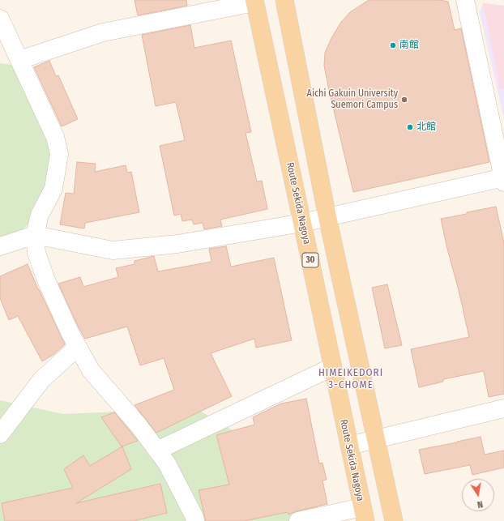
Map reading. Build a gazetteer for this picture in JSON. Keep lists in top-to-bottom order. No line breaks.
{"streets":{"main road":["Route Sekida Nagoya","30"]},"districts":["HIMEIKEDORI 3-CHOME"],"places":["南館","Aichi Gakuin University Suemori Campus","北館"],"north":"bottom"}
